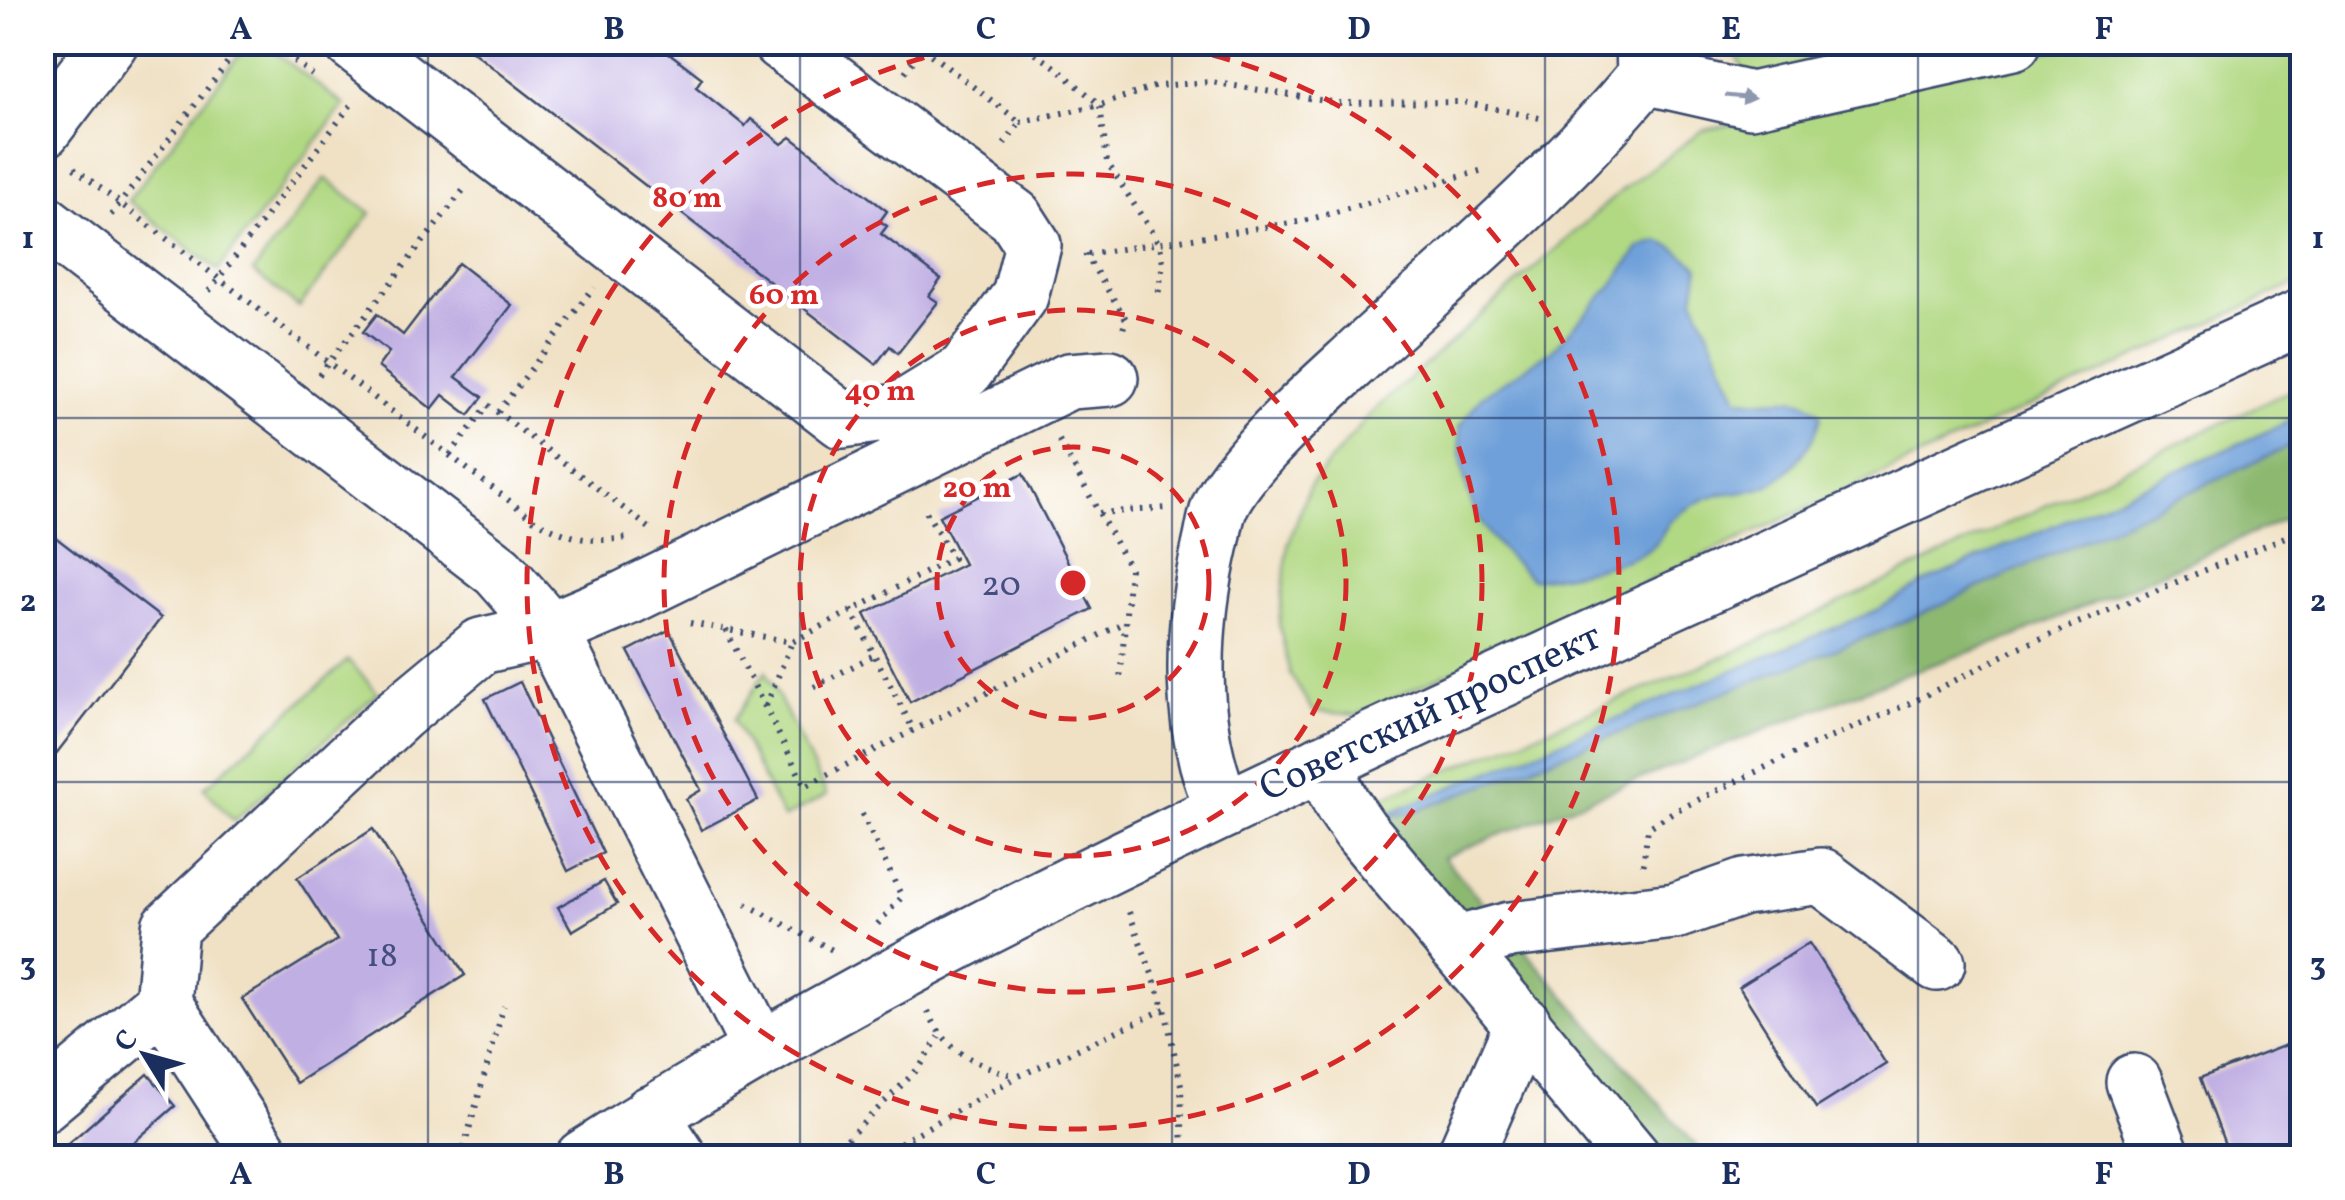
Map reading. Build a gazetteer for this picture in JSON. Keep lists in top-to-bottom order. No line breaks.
{"streets":{"street":["Советский проспект"]},"house_numbers":["20","18"],"north":"top left","grid":{"columns":["A","B","C","D","E","F"],"rows":["1","2","3"]},"rings":["80 m","60 m","40 m","20 m"]}
